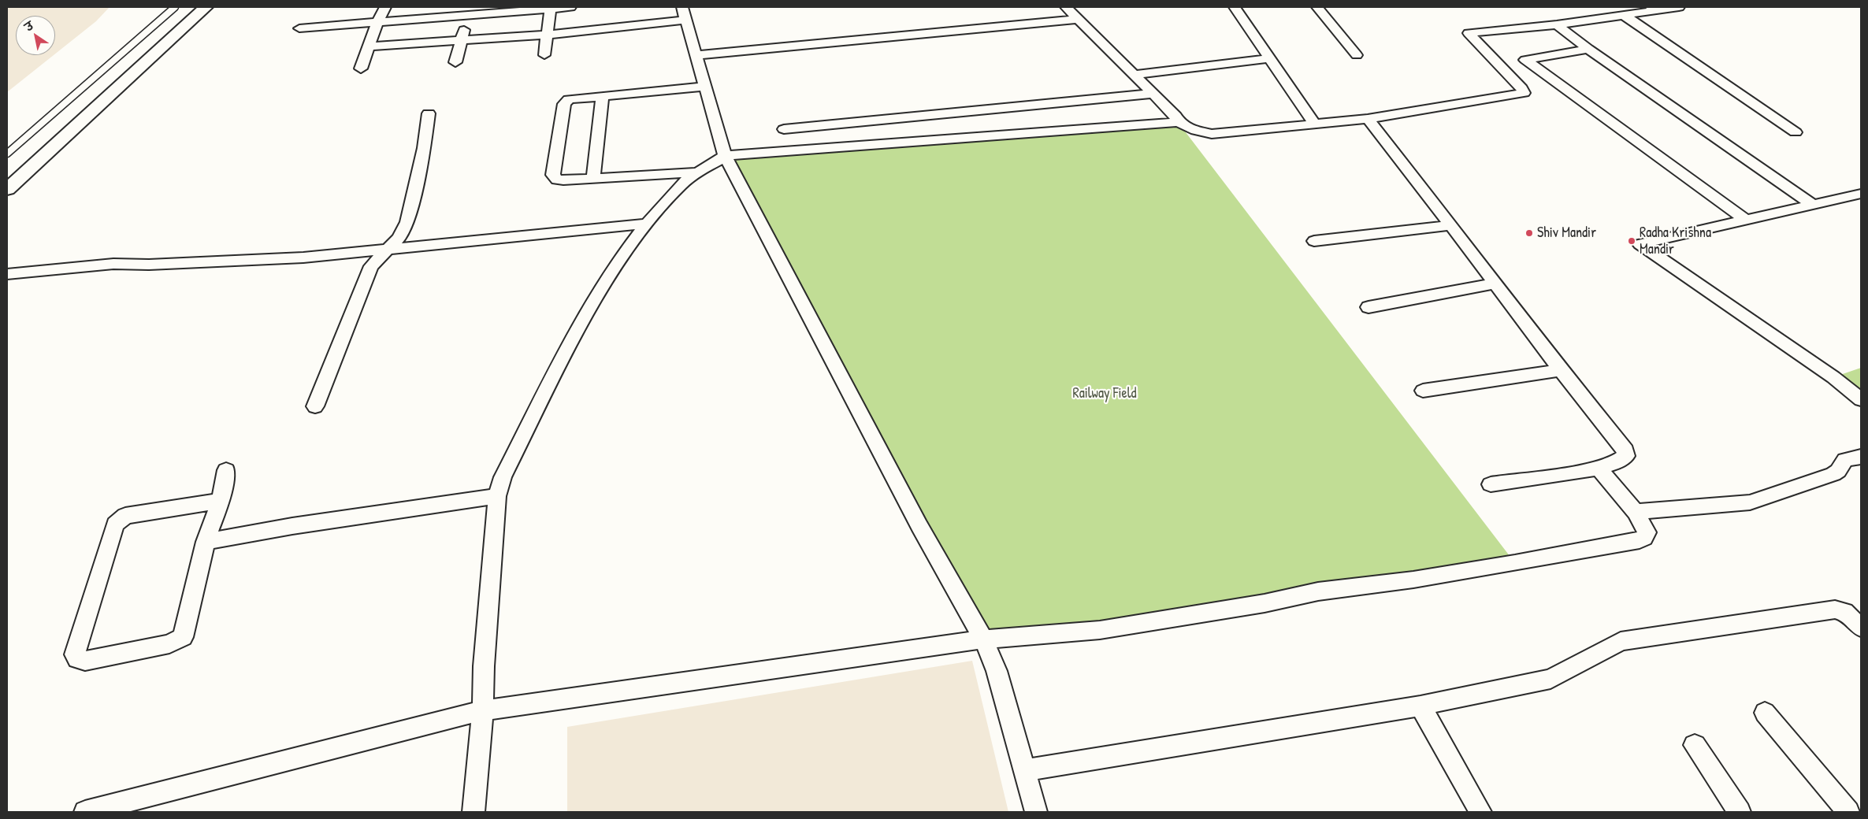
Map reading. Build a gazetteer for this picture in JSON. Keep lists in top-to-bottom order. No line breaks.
{"parks":["Railway Field"],"places":["Shiv Mandir","Radha Krishna Mandir"],"north":"top left"}
